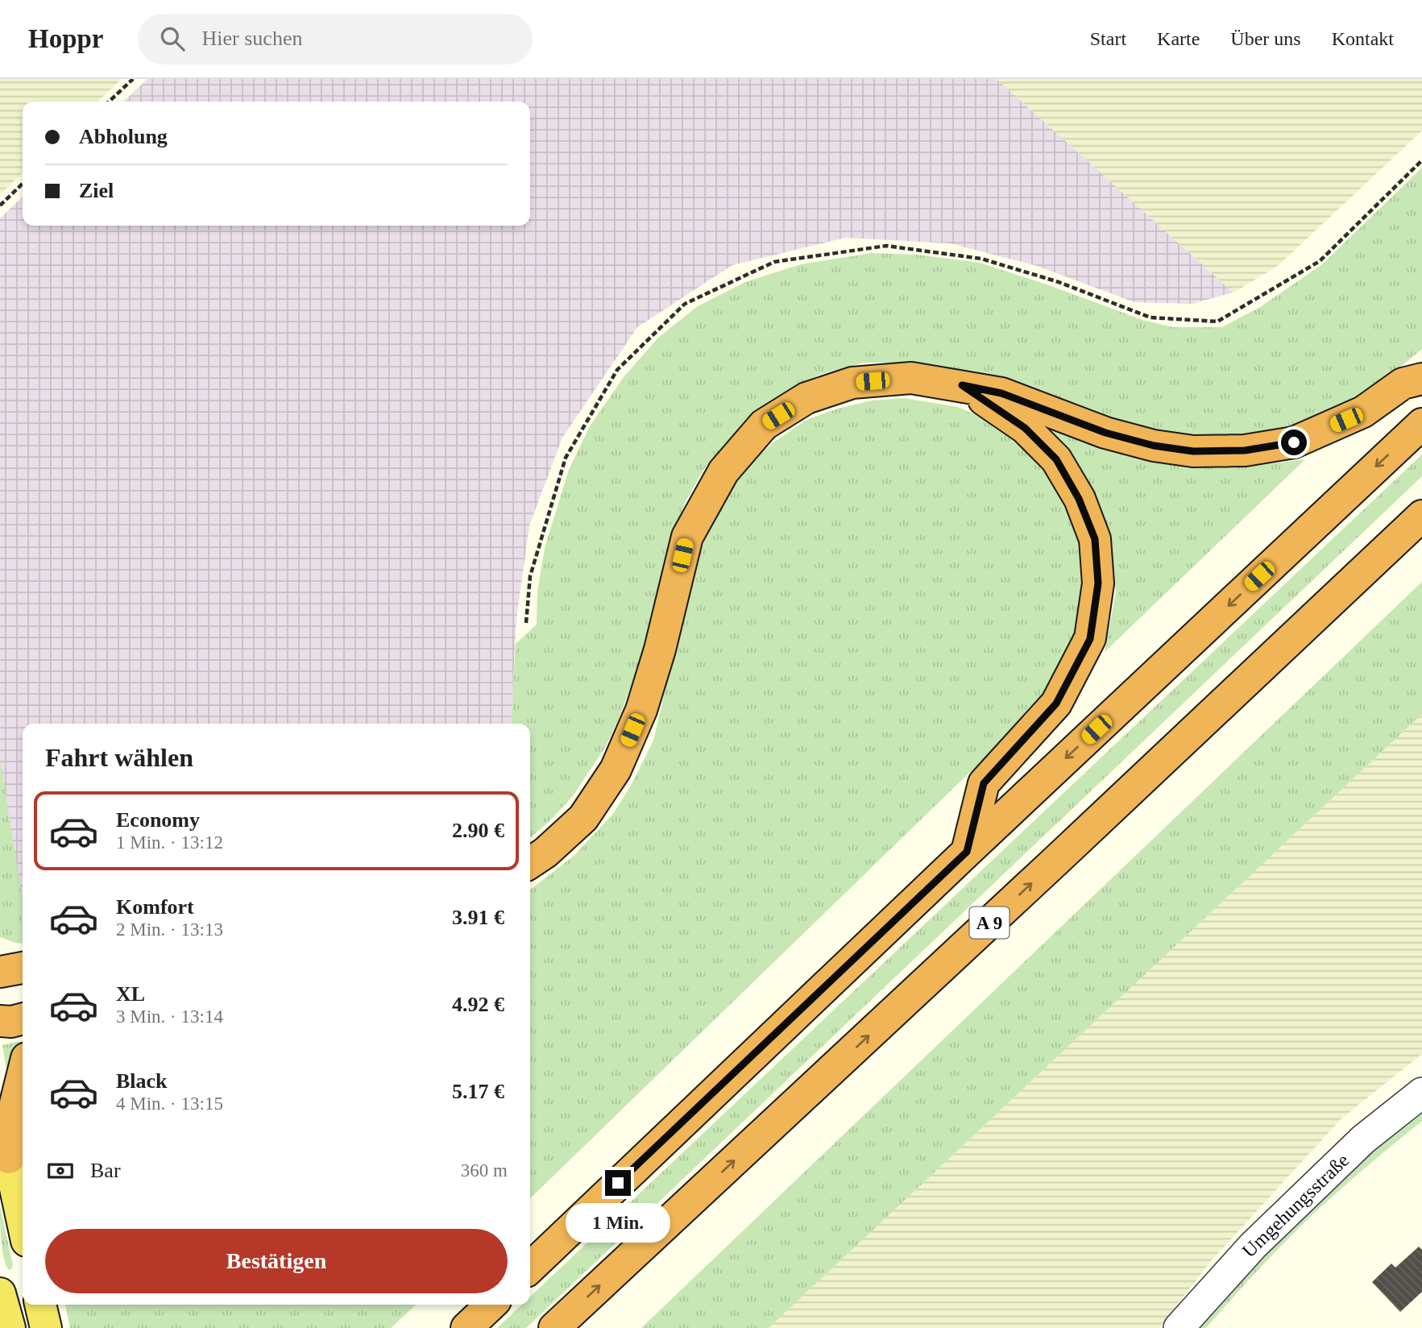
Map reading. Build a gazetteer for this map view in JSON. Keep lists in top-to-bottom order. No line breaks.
{"streets":{"highway":["A 9"],"street":["Umgehungsstraße"]},"page":{"header":"Hoppr","search":"Hier suchen","nav":["Start","Karte","Über uns","Kontakt"],"banner":["Abholung","Ziel"],"heading":"Fahrt wählen","list":[{"name":"Economy","note":"1 Min. · 13:12","value":"2.90 €"},{"name":"Komfort","note":"2 Min. · 13:13","value":"3.91 €"},{"name":"XL","note":"3 Min. · 13:14","value":"4.92 €"},{"name":"Black","note":"4 Min. · 13:15","value":"5.17 €"}],"pay":["Bar","360 m"],"bubble":"1 Min.","buttons":"Bestätigen"}}
